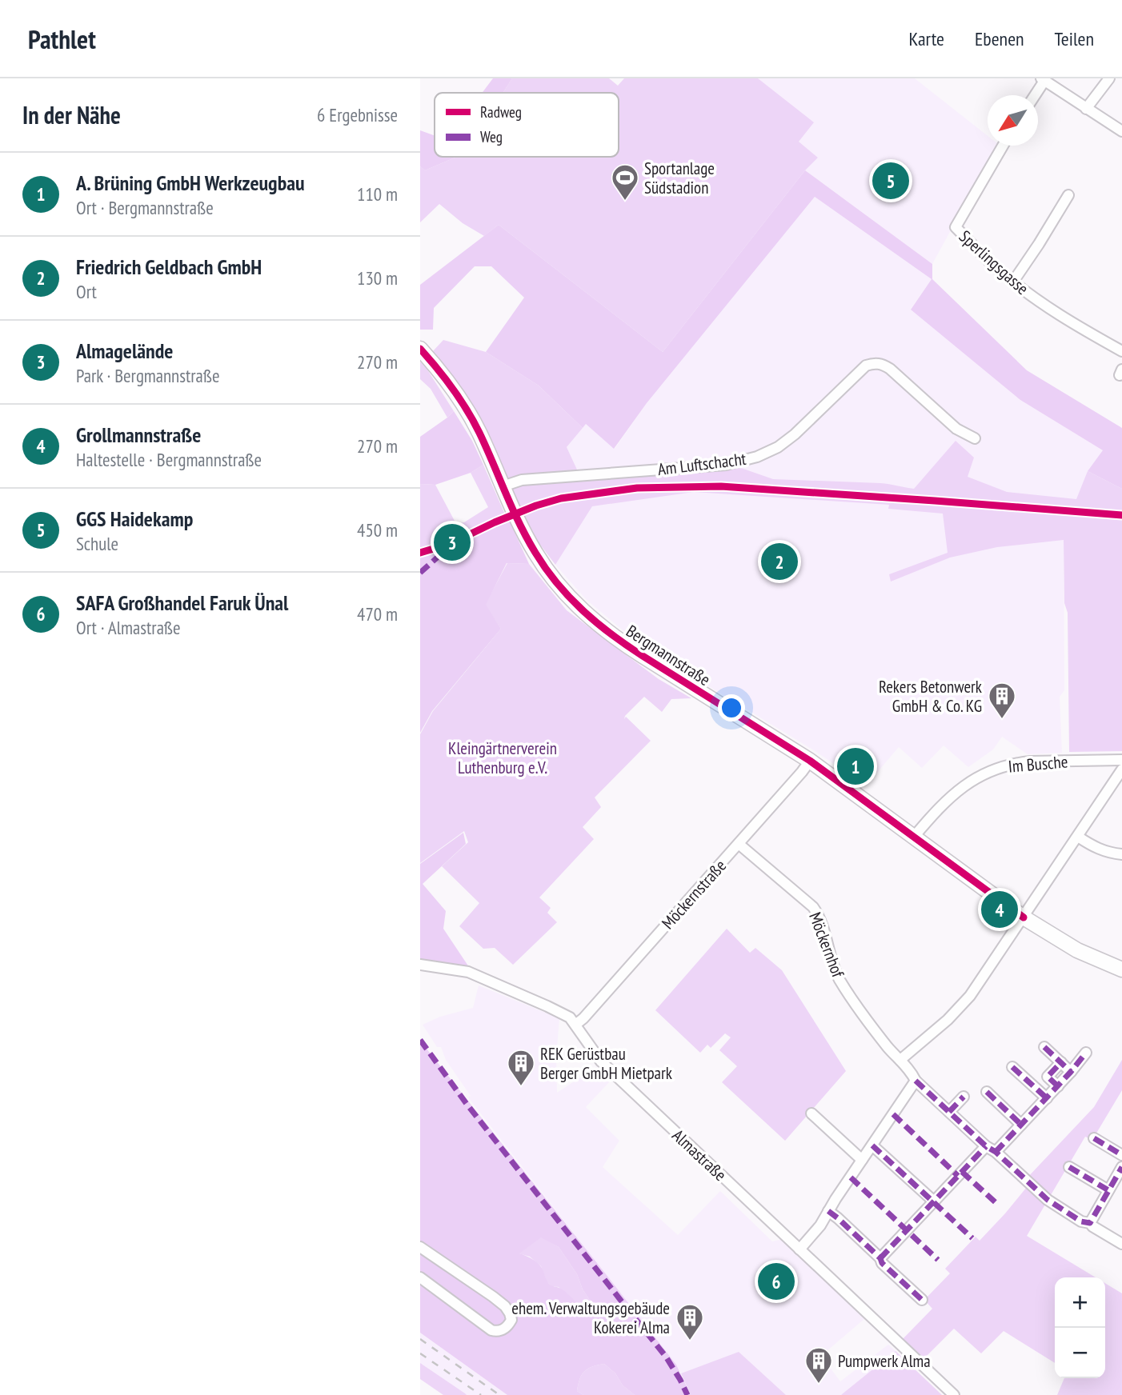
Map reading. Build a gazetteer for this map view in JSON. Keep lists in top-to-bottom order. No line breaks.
{"streets":{"street":["Sperlingsgasse","Am Luftschacht","Bergmannstraße","Im Busche","Möckernstraße","Möckernhof","Almastraße"]},"crossings":[["Am Luftschacht","Bergmannstraße"],["Bergmannstraße","Im Busche"],["Bergmannstraße","Möckernstraße"],["Möckernstraße","Möckernhof"],["Möckernstraße","Almastraße"]],"parks":["Kleingärtnerverein Luthenburg e.V."],"places":{"sports":["Sportanlage Südstadion"],"building":["Rekers Betonwerk GmbH & Co. KG","REK Gerüstbau Berger GmbH Mietpark","ehem. Verwaltungsgebäude Kokerei Alma","Pumpwerk Alma"]},"legend":["Radweg","Weg"],"north":"bottom left","page":{"header":"Pathlet","nav":["Karte","Ebenen","Teilen"],"heading":["In der Nähe","6 Ergebnisse"],"list":[{"mark":"1","name":"A. Brüning GmbH Werkzeugbau","note":"Ort · Bergmannstraße","value":"110 m"},{"mark":"2","name":"Friedrich Geldbach GmbH","note":"Ort","value":"130 m"},{"mark":"3","name":"Almagelände","note":"Park · Bergmannstraße","value":"270 m"},{"mark":"4","name":"Grollmannstraße","note":"Haltestelle · Bergmannstraße","value":"270 m"},{"mark":"5","name":"GGS Haidekamp","note":"Schule","value":"450 m"},{"mark":"6","name":"SAFA Großhandel Faruk Ünal","note":"Ort · Almastraße","value":"470 m"}],"pins":["5","3","2","1","4","6"],"map_buttons":["+","−"]}}
